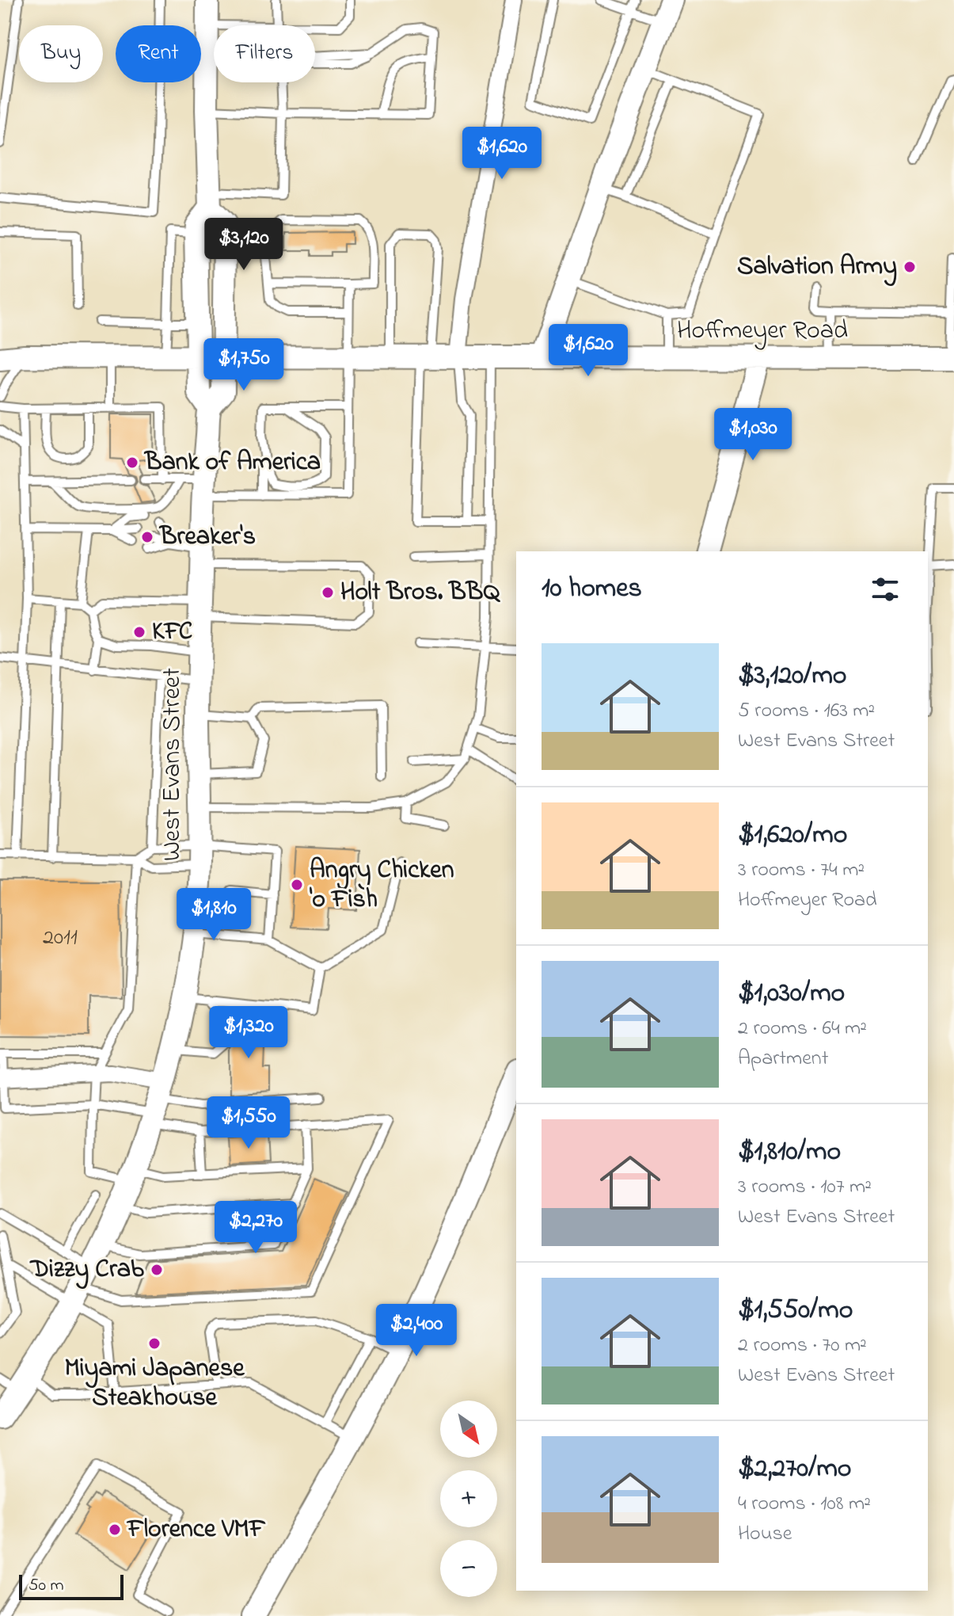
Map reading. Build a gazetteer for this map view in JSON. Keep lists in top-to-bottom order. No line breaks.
{"streets":{"main road":["Hoffmeyer Road","West Evans Street"]},"crossings":[["Hoffmeyer Road","West Evans Street"]],"places":["Salvation Army","Bank of America","Breaker's","Holt Bros. BBQ","KFC","Angry Chicken 'o Fish","Dizzy Crab","Miyami Japanese Steakhouse","Florence VMF"],"house_numbers":["2011"],"scale_bar":"50 m","north":"bottom right","page":{"chip":["Buy","Rent","Filters"],"price":["$1,620","$3,120","$1,620","$1,750","$1,030","$1,810","$1,320","$1,550","$2,270","$2,400"],"heading":"10 homes","list":[{"name":"$3,120/mo","note":"5 rooms · 163 m² · West Evans Street"},{"name":"$1,620/mo","note":"3 rooms · 74 m² · Hoffmeyer Road"},{"name":"$1,030/mo","note":"2 rooms · 64 m² · Apartment"},{"name":"$1,810/mo","note":"3 rooms · 107 m² · West Evans Street"},{"name":"$1,550/mo","note":"2 rooms · 70 m² · West Evans Street"},{"name":"$2,270/mo","note":"4 rooms · 108 m² · House"}],"map_buttons":["+","−"],"scale":"50 m"}}
